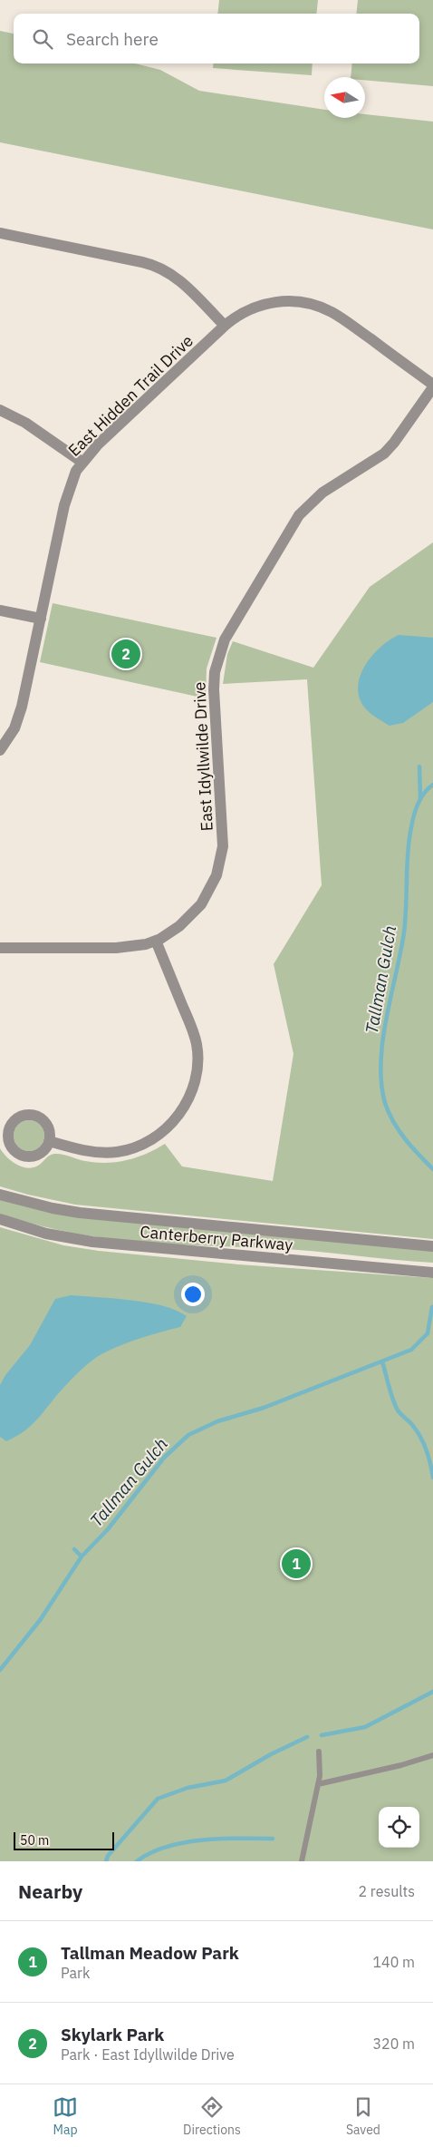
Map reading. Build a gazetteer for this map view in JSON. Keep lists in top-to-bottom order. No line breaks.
{"streets":{"street":["East Hidden Trail Drive","East Idyllwilde Drive","Canterberry Parkway"]},"crossings":[["East Hidden Trail Drive","East Idyllwilde Drive"]],"water":["Tallman Gulch"],"scale_bar":"50 m","north":"left","page":{"search":"Search here","pins":["2","1"],"scale":"50 m","heading":["Nearby","2 results"],"list":[{"mark":"1","name":"Tallman Meadow Park","note":"Park","value":"140 m"},{"mark":"2","name":"Skylark Park","note":"Park · East Idyllwilde Drive","value":"320 m"}],"nav":["Map","Directions","Saved"]}}
